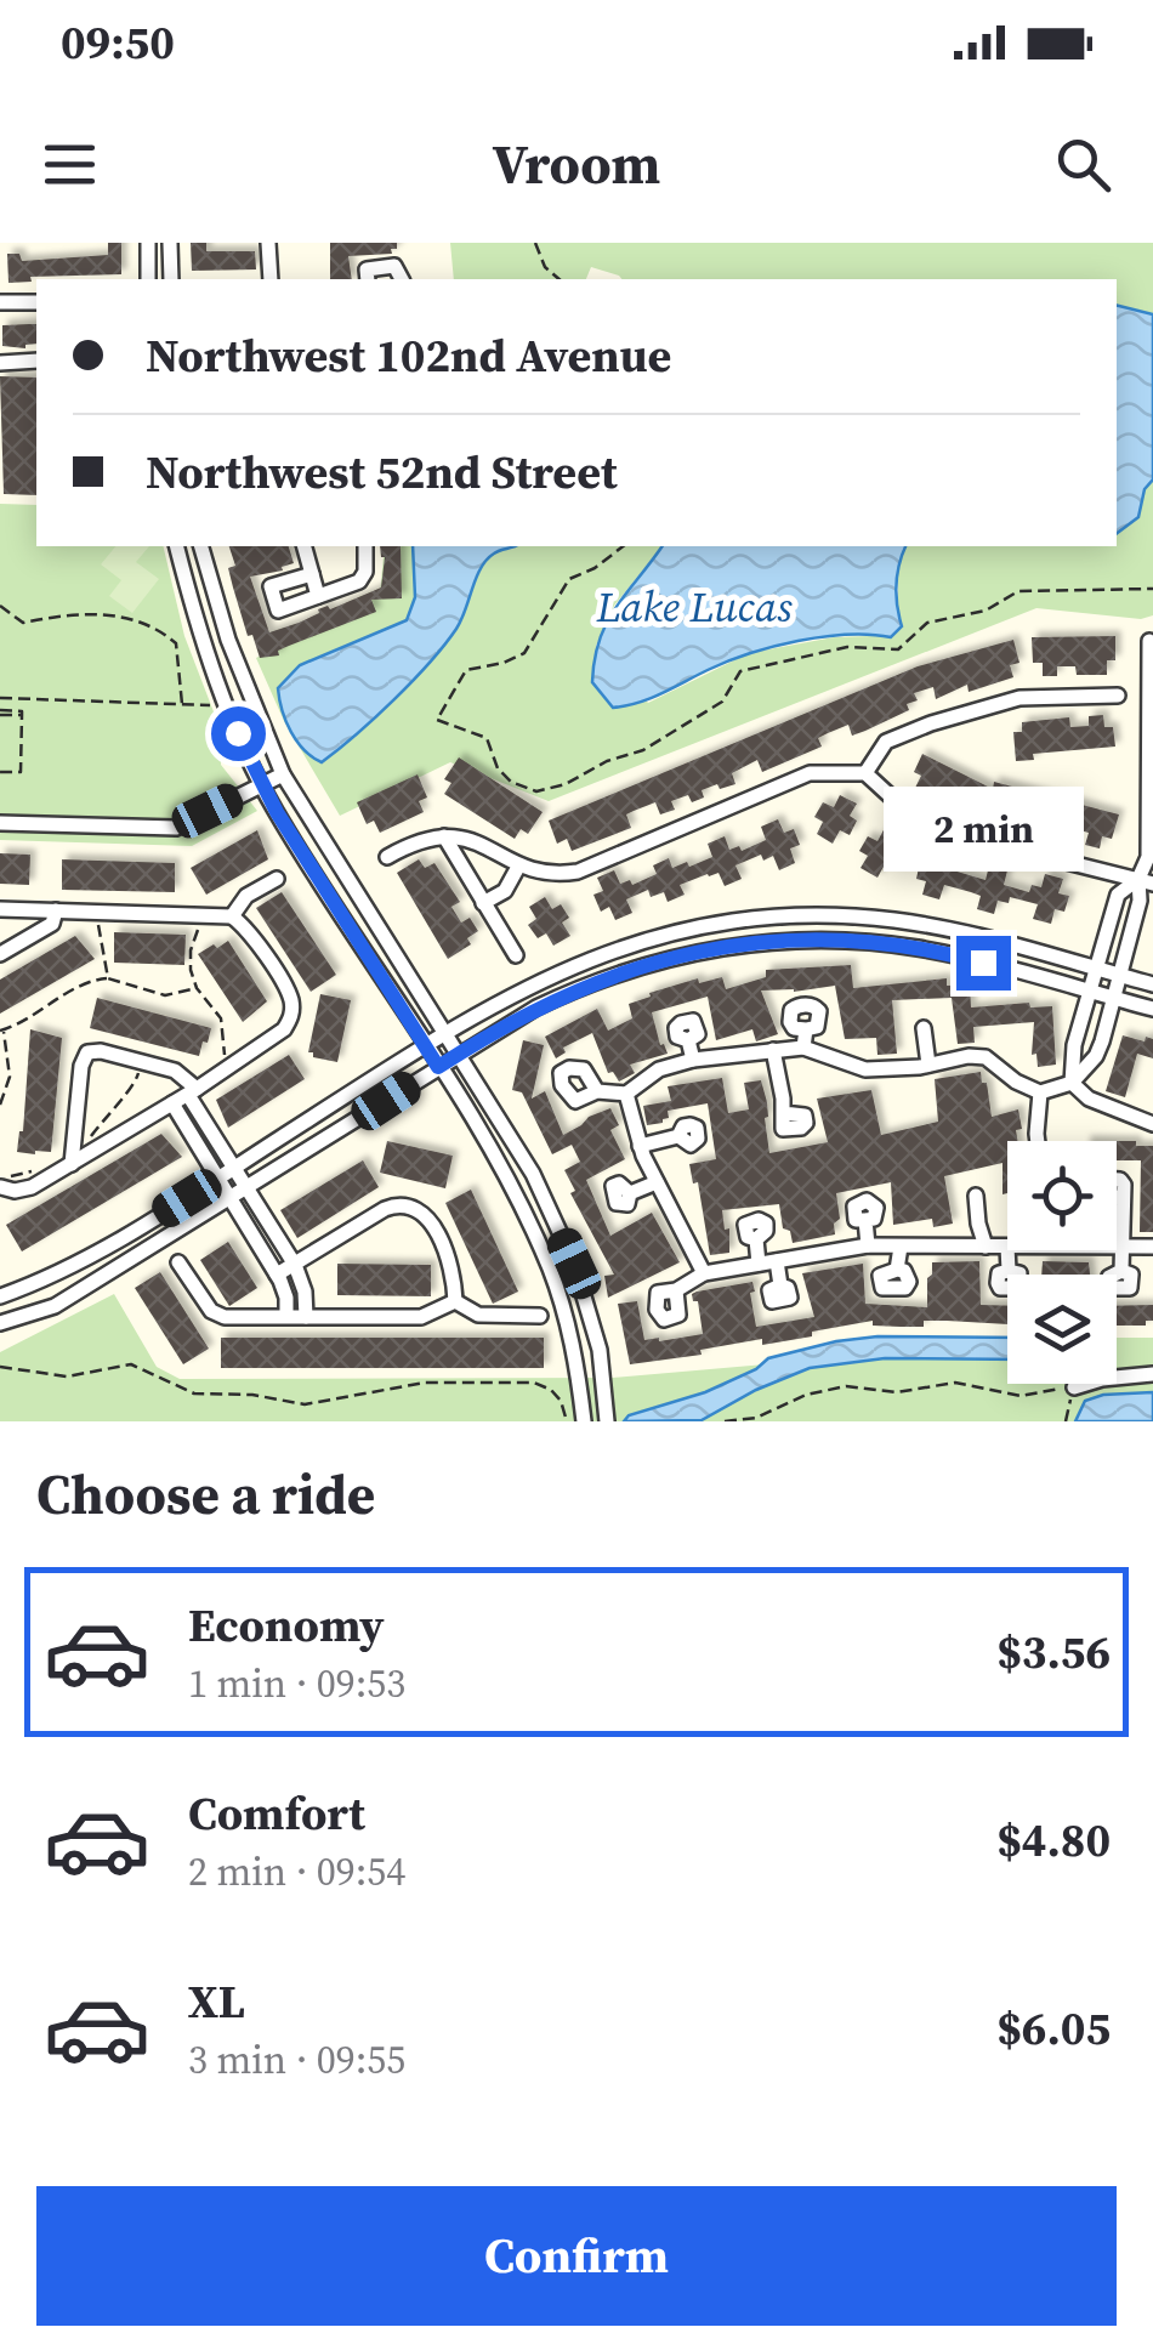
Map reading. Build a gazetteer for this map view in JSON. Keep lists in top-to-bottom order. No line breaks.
{"water":["Lake Lucas"],"page":{"status":"09:50","header":"Vroom","banner":["Northwest 102nd Avenue","Northwest 52nd Street"],"bubble":"2 min","heading":"Choose a ride","list":[{"name":"Economy","note":"1 min · 09:53","value":"$3.56"},{"name":"Comfort","note":"2 min · 09:54","value":"$4.80"},{"name":"XL","note":"3 min · 09:55","value":"$6.05"}],"buttons":"Confirm"}}
